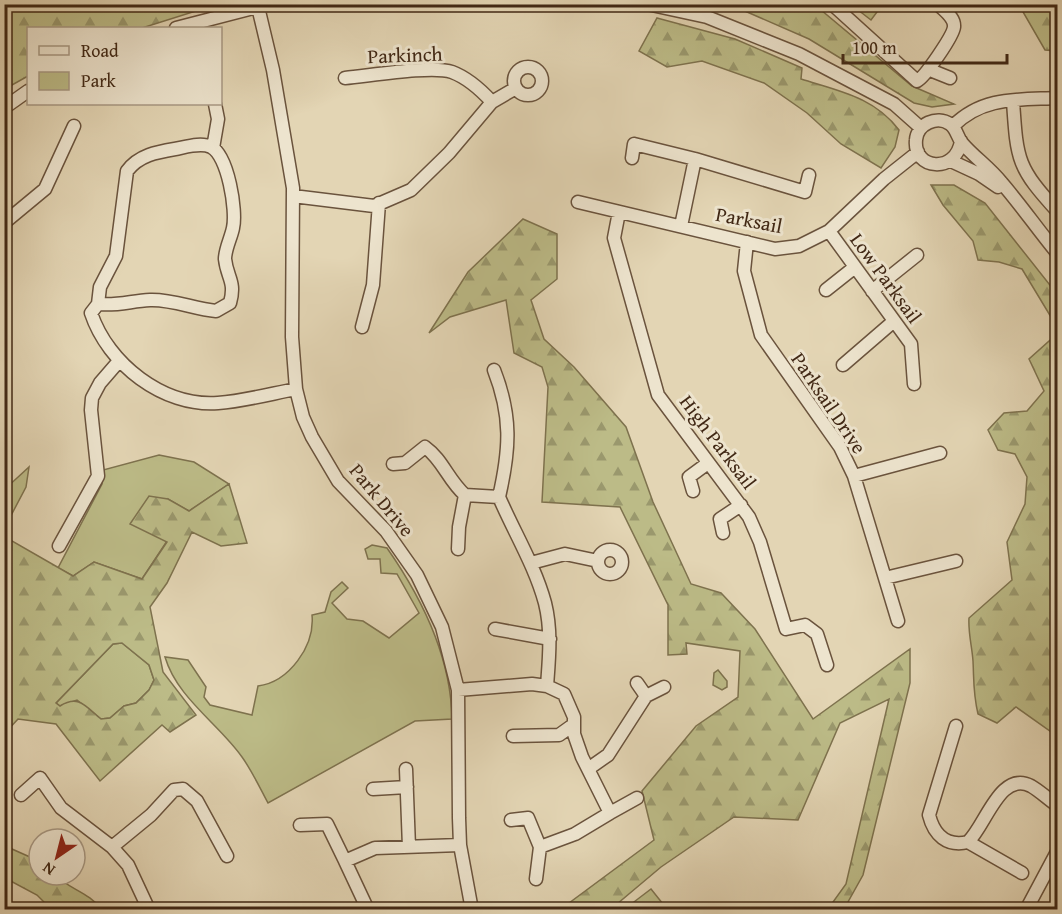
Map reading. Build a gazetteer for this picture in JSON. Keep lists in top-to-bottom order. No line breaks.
{"streets":{"street":["Parkinch","Parksail","Low Parksail","Parksail Drive","High Parksail","Park Drive"]},"crossings":[["Parksail","Low Parksail"],["Parksail","Parksail Drive"],["Parksail","High Parksail"]],"legend":["Road","Park"],"scale_bar":"100 m","north":"bottom left"}
